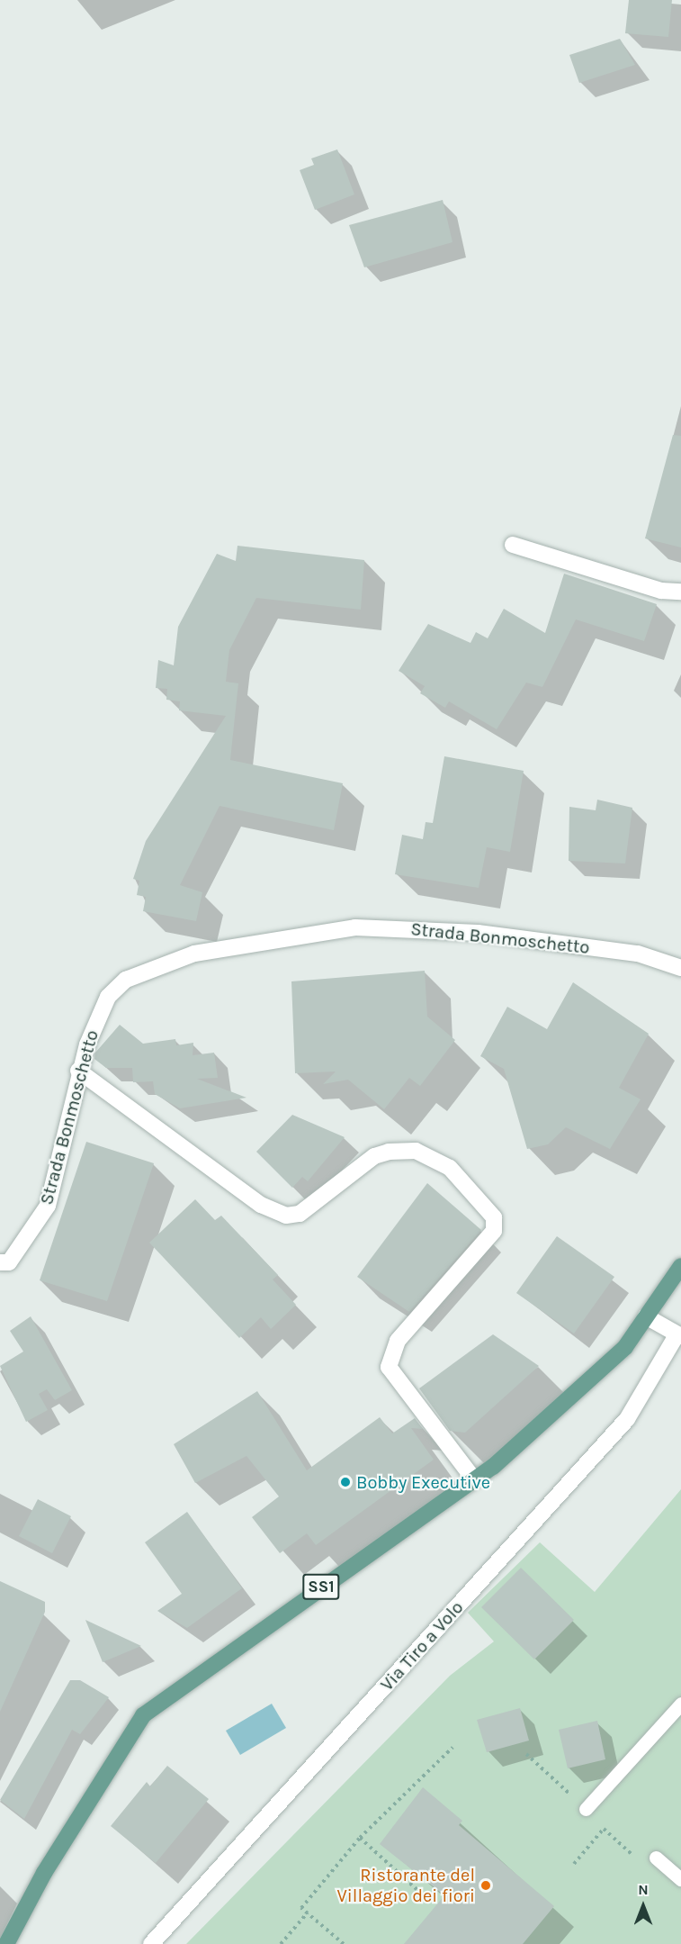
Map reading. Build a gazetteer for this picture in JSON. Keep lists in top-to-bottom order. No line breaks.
{"streets":{"main road":["SS1"],"street":["Strada Bonmoschetto","Via Tiro a Volo"]},"places":["Bobby Executive","Ristorante del Villaggio dei fiori"],"north":"top"}
